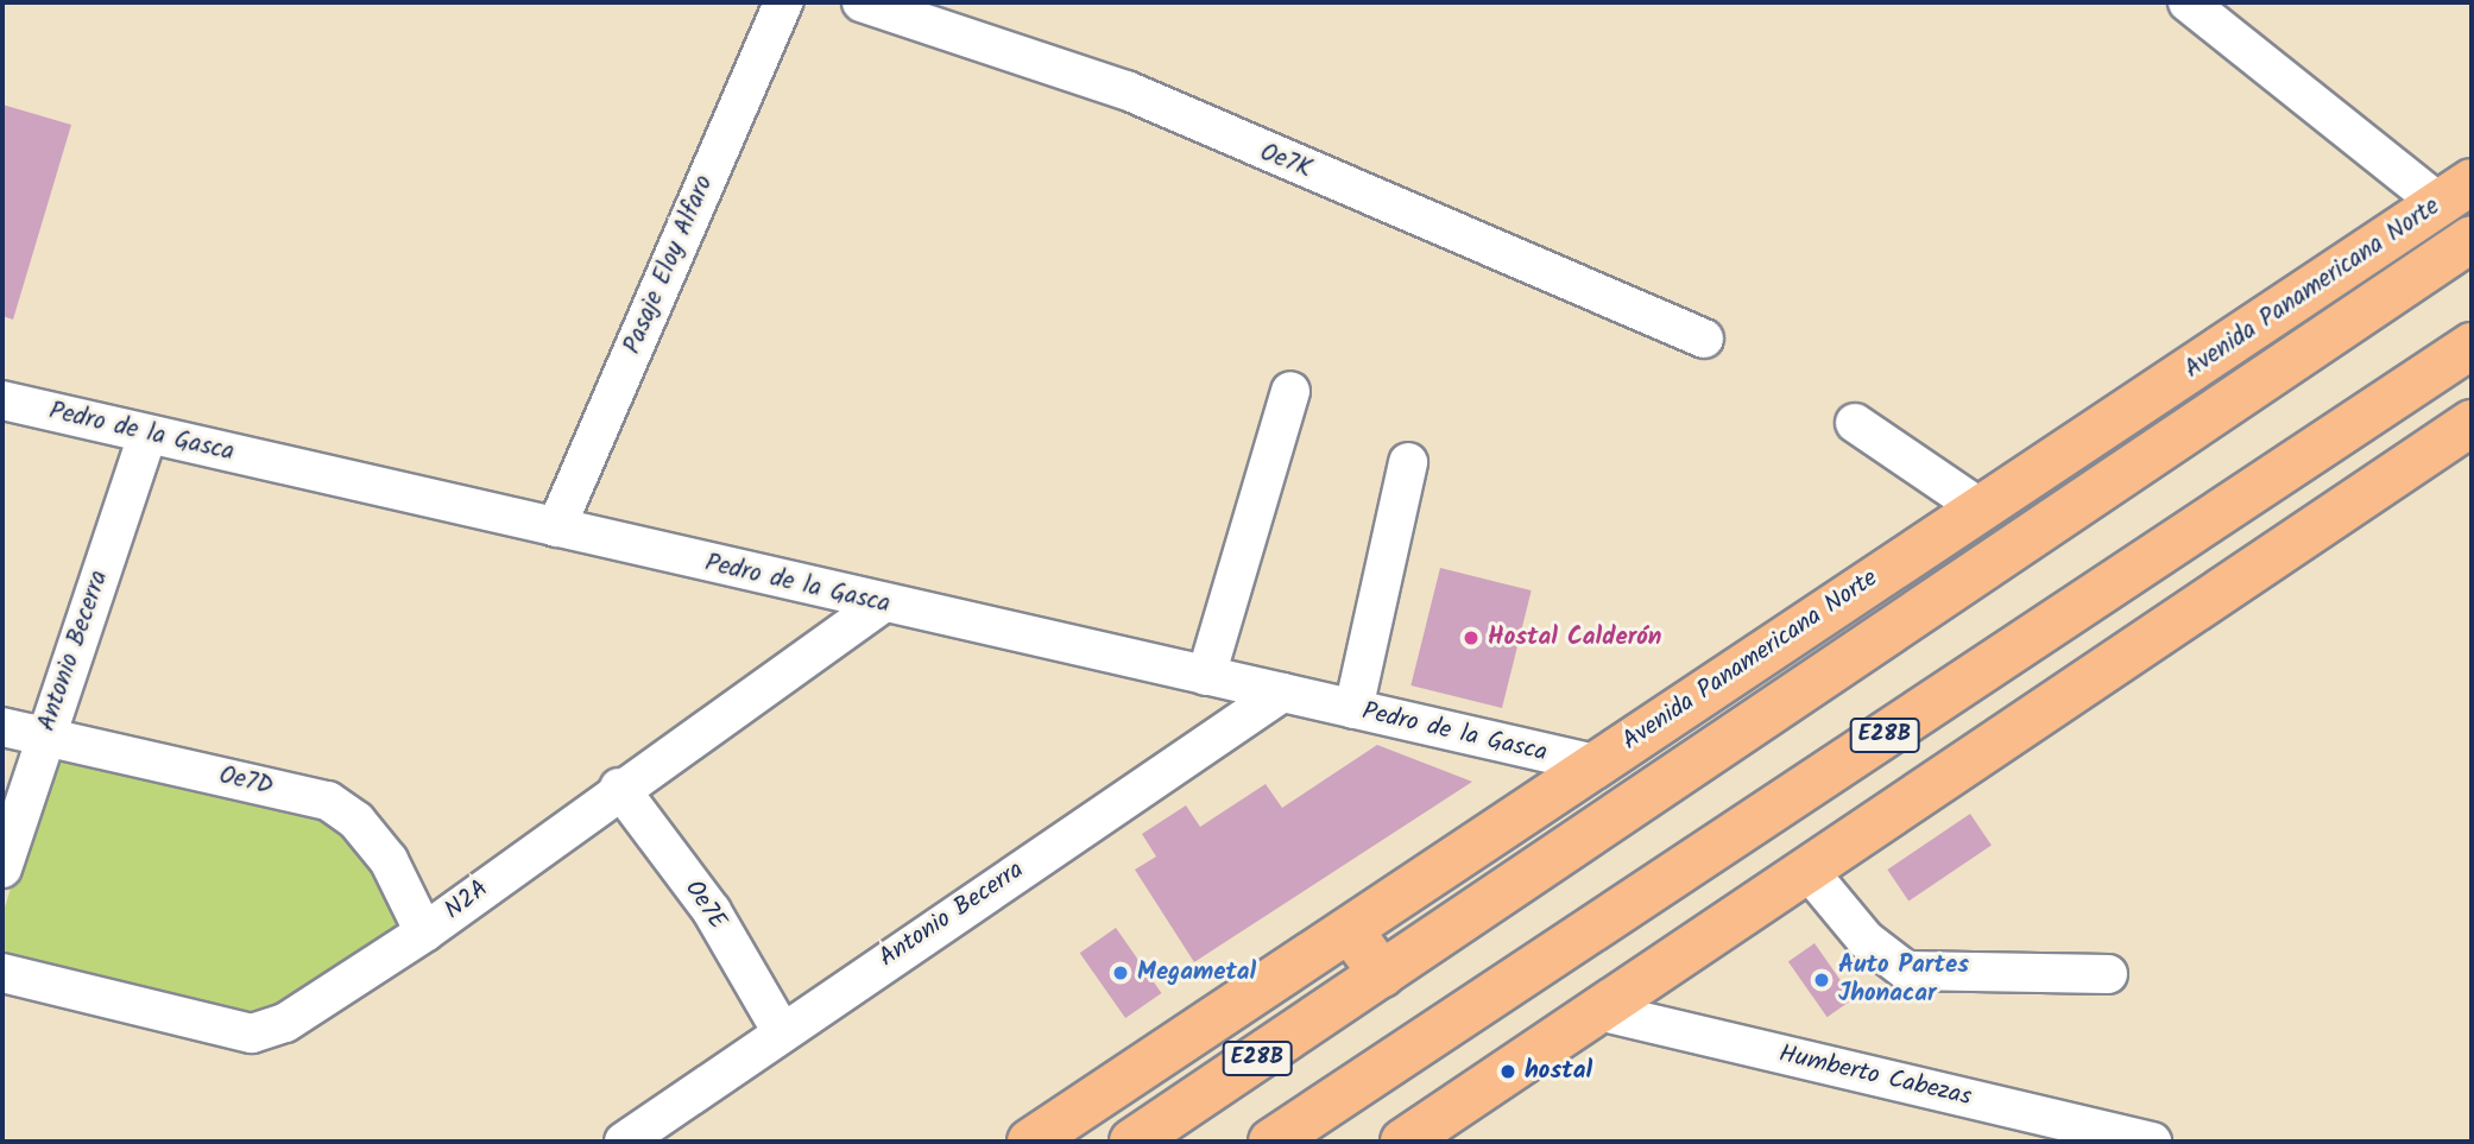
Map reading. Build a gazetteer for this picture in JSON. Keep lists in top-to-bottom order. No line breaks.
{"streets":{"main road":["Avenida Panamericana Norte","E28B"],"street":["Oe7K","Pasaje Eloy Alfaro","Pedro de la Gasca","Antonio Becerra","Oe7D","N2A","Oe7E","Humberto Cabezas"]},"crossings":[["Pasaje Eloy Alfaro","Pedro de la Gasca"],["Avenida Panamericana Norte","Pedro de la Gasca"],["Pedro de la Gasca","Antonio Becerra"],["Pedro de la Gasca","N2A"],["Antonio Becerra","Oe7D"],["Antonio Becerra","Oe7E"],["Oe7D","N2A"],["N2A","Oe7E"]],"places":["Hostal Calderón","Megametal","Auto Partes Jhonacar","hostal"]}
